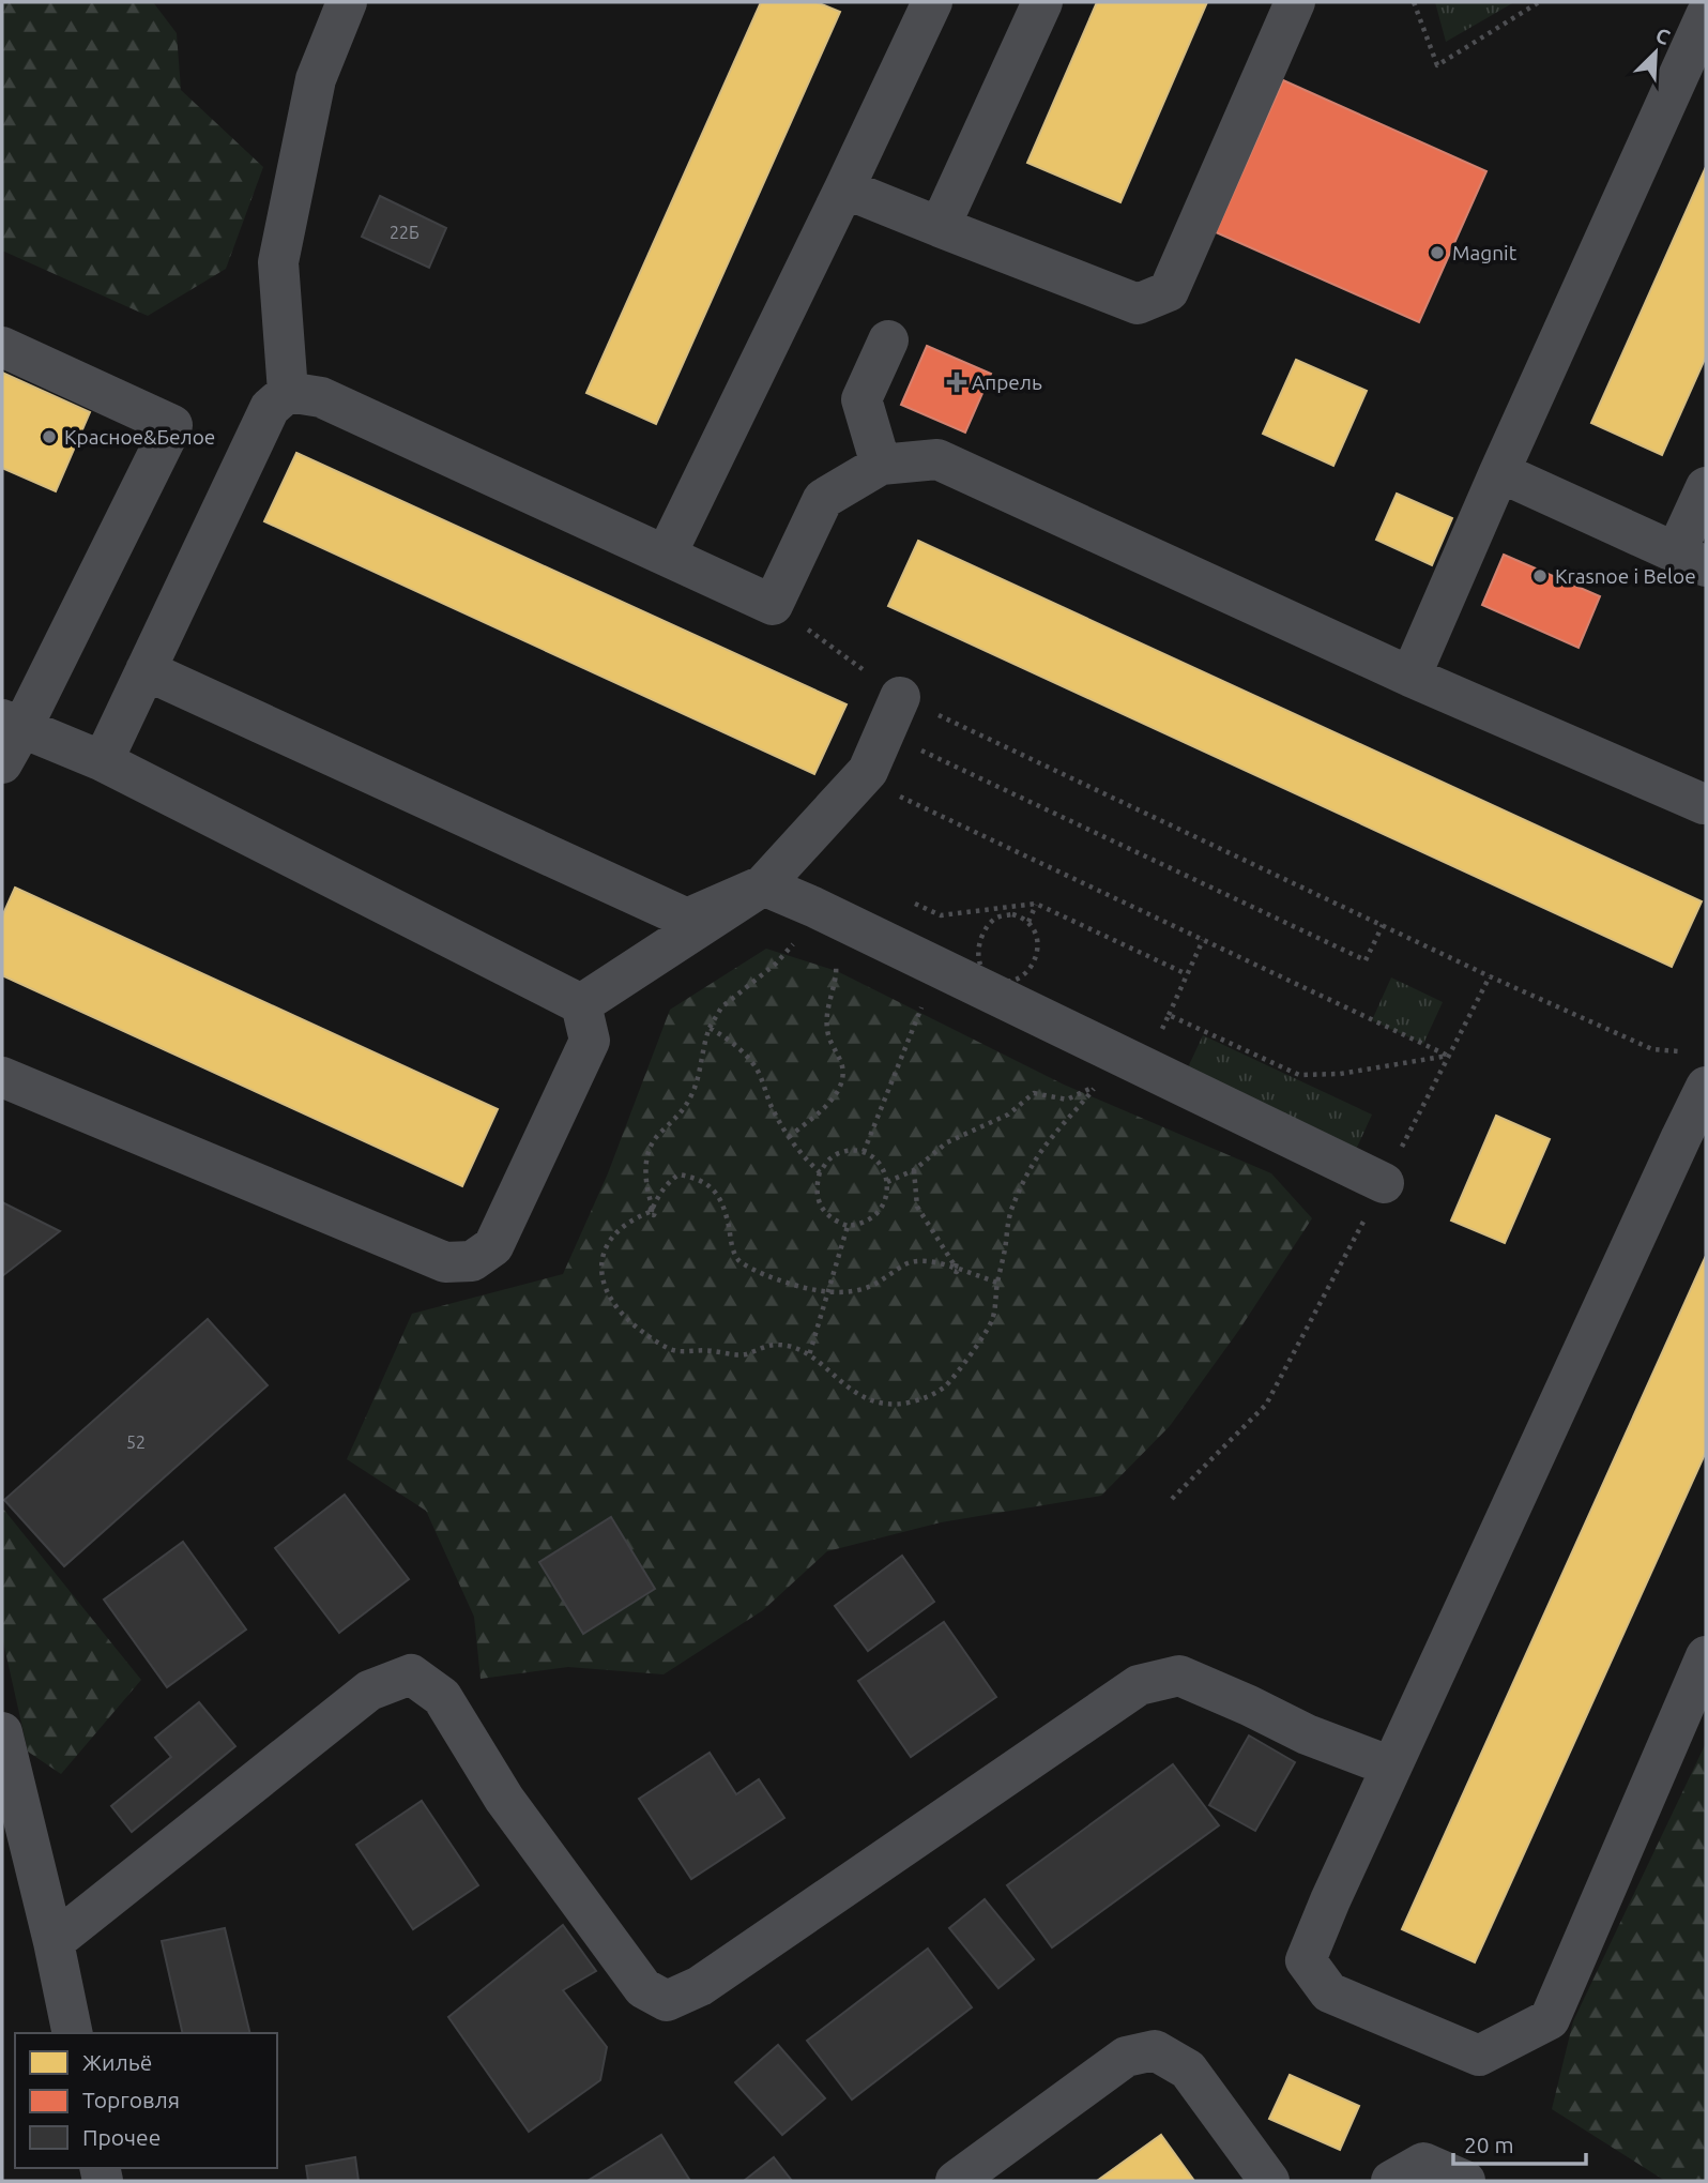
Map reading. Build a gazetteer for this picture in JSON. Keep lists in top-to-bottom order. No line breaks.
{"places":{"other":["Magnit","Красное&Белое","Krasnoe i Beloe"],"health":["Апрель"]},"house_numbers":["22Б","52"],"legend":["Жильё","Торговля","Прочее"],"scale_bar":"20 m","north":"top right"}
